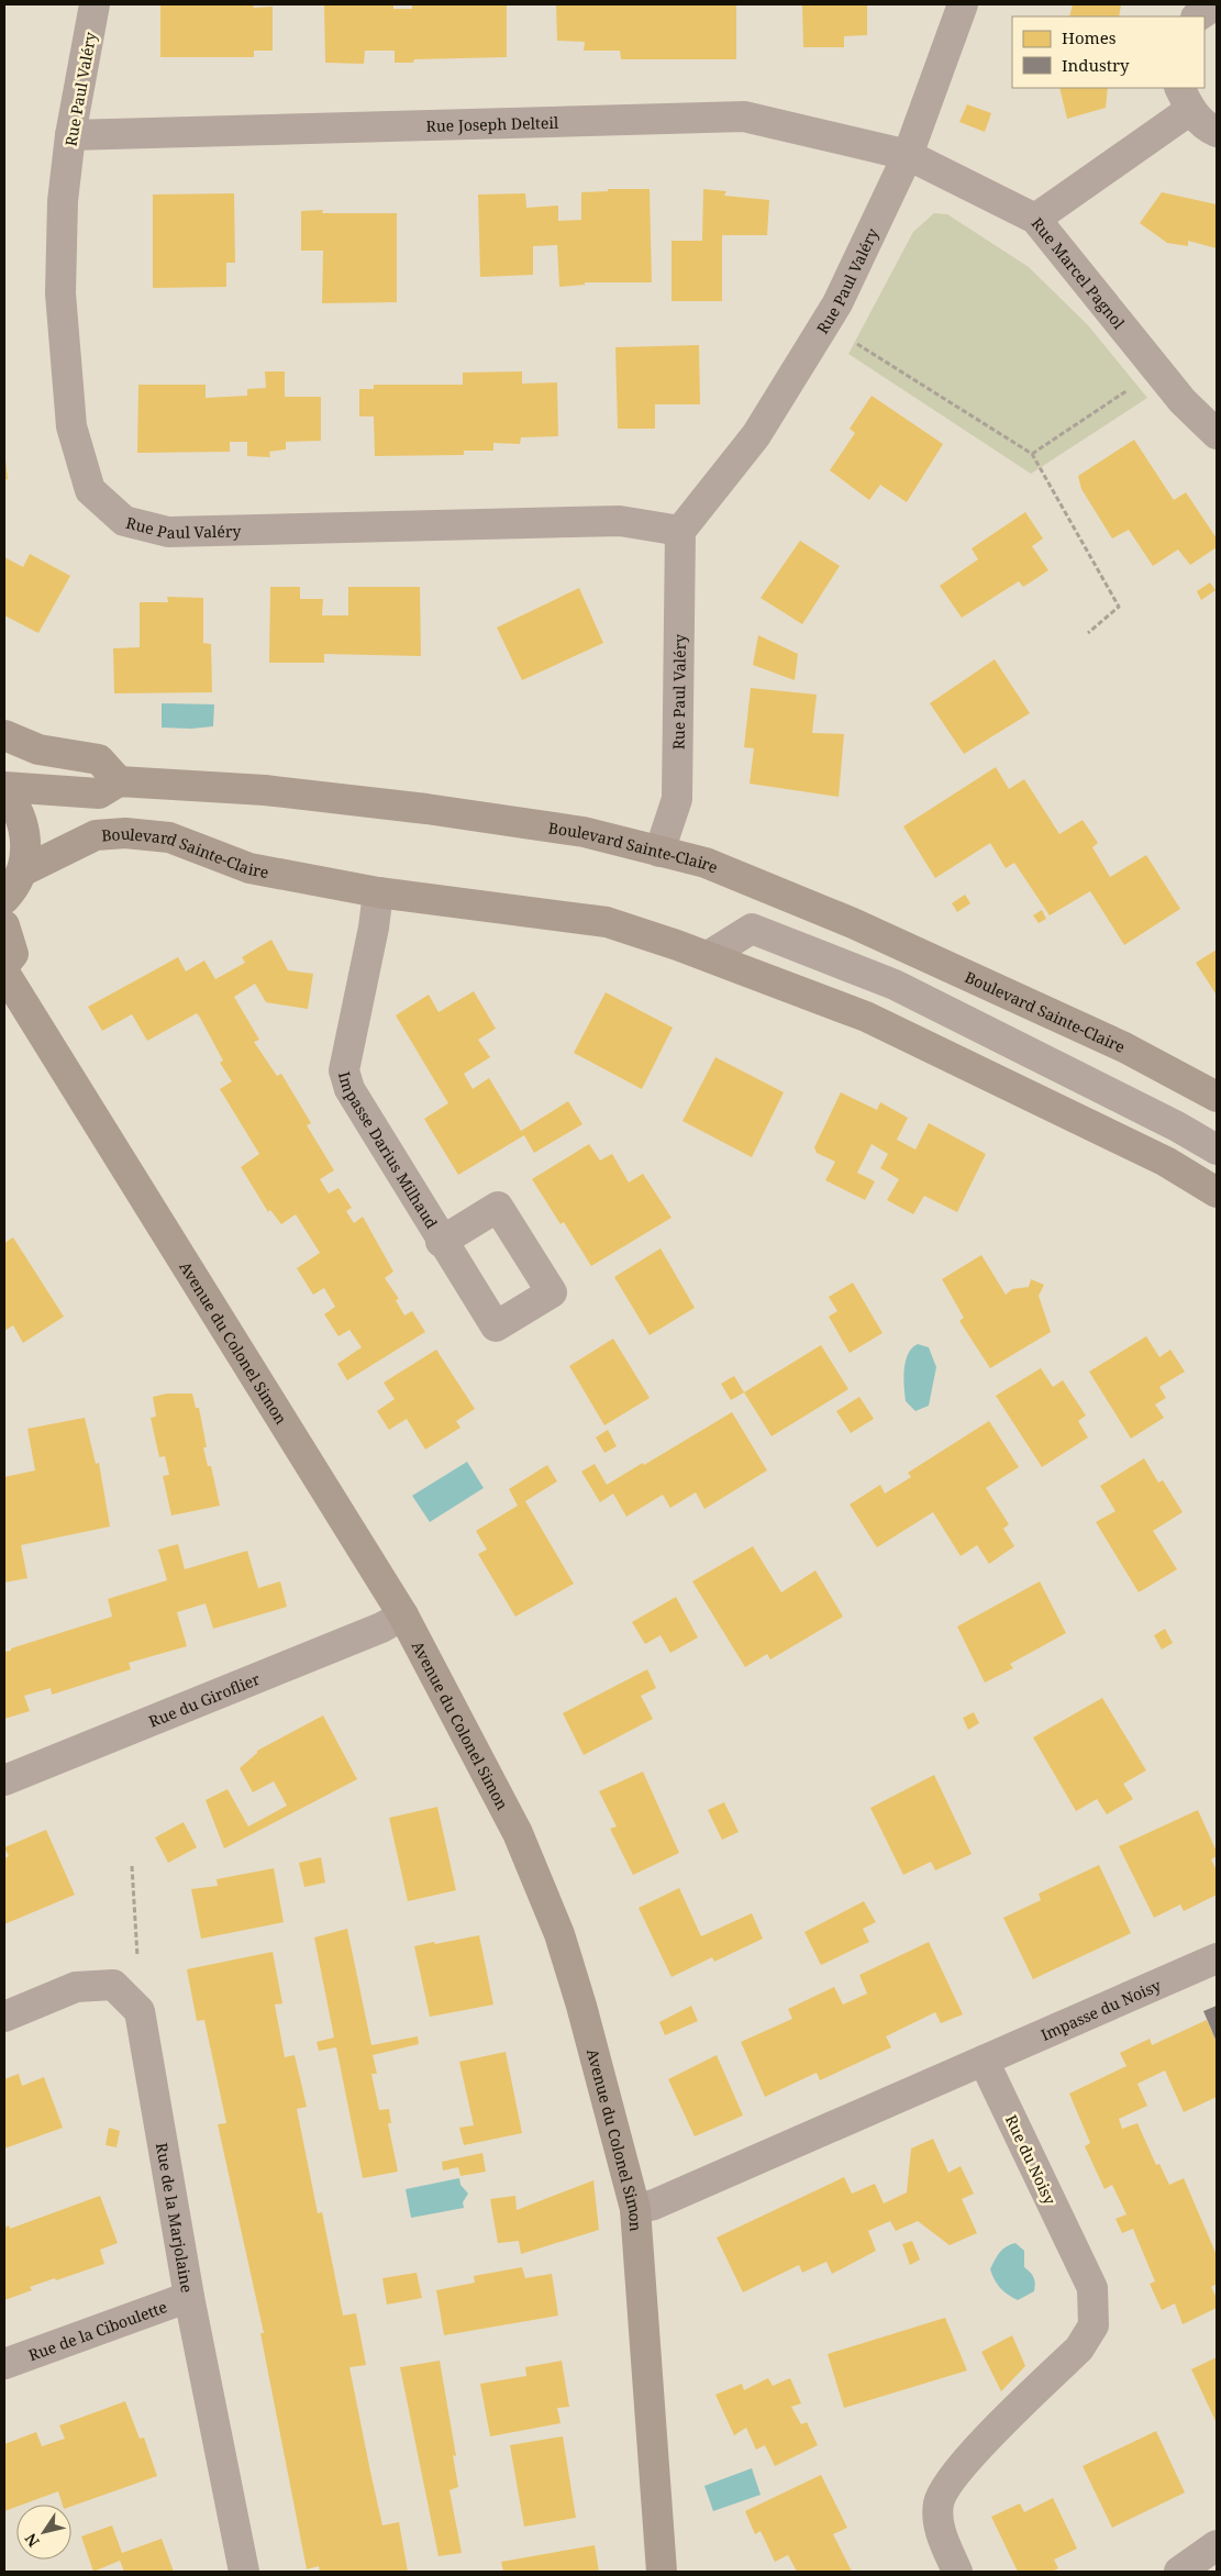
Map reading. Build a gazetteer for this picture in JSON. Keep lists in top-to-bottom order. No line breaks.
{"streets":{"main road":["Boulevard Sainte-Claire","Avenue du Colonel Simon"],"street":["Rue Paul Valéry","Rue Joseph Delteil","Rue Marcel Pagnol","Impasse Darius Milhaud","Rue du Giroflier","Impasse du Noisy","Rue du Noisy","Rue de la Marjolaine","Rue de la Ciboulette"]},"crossings":[["Rue Paul Valéry","Rue Joseph Delteil"],["Rue Paul Valéry","Rue Marcel Pagnol"],["Rue Paul Valéry","Boulevard Sainte-Claire"],["Rue Joseph Delteil","Rue Marcel Pagnol"],["Boulevard Sainte-Claire","Impasse Darius Milhaud"],["Avenue du Colonel Simon","Rue du Giroflier"],["Impasse du Noisy","Rue du Noisy"],["Rue de la Marjolaine","Rue de la Ciboulette"]],"legend":["Homes","Industry"],"north":"bottom left"}
